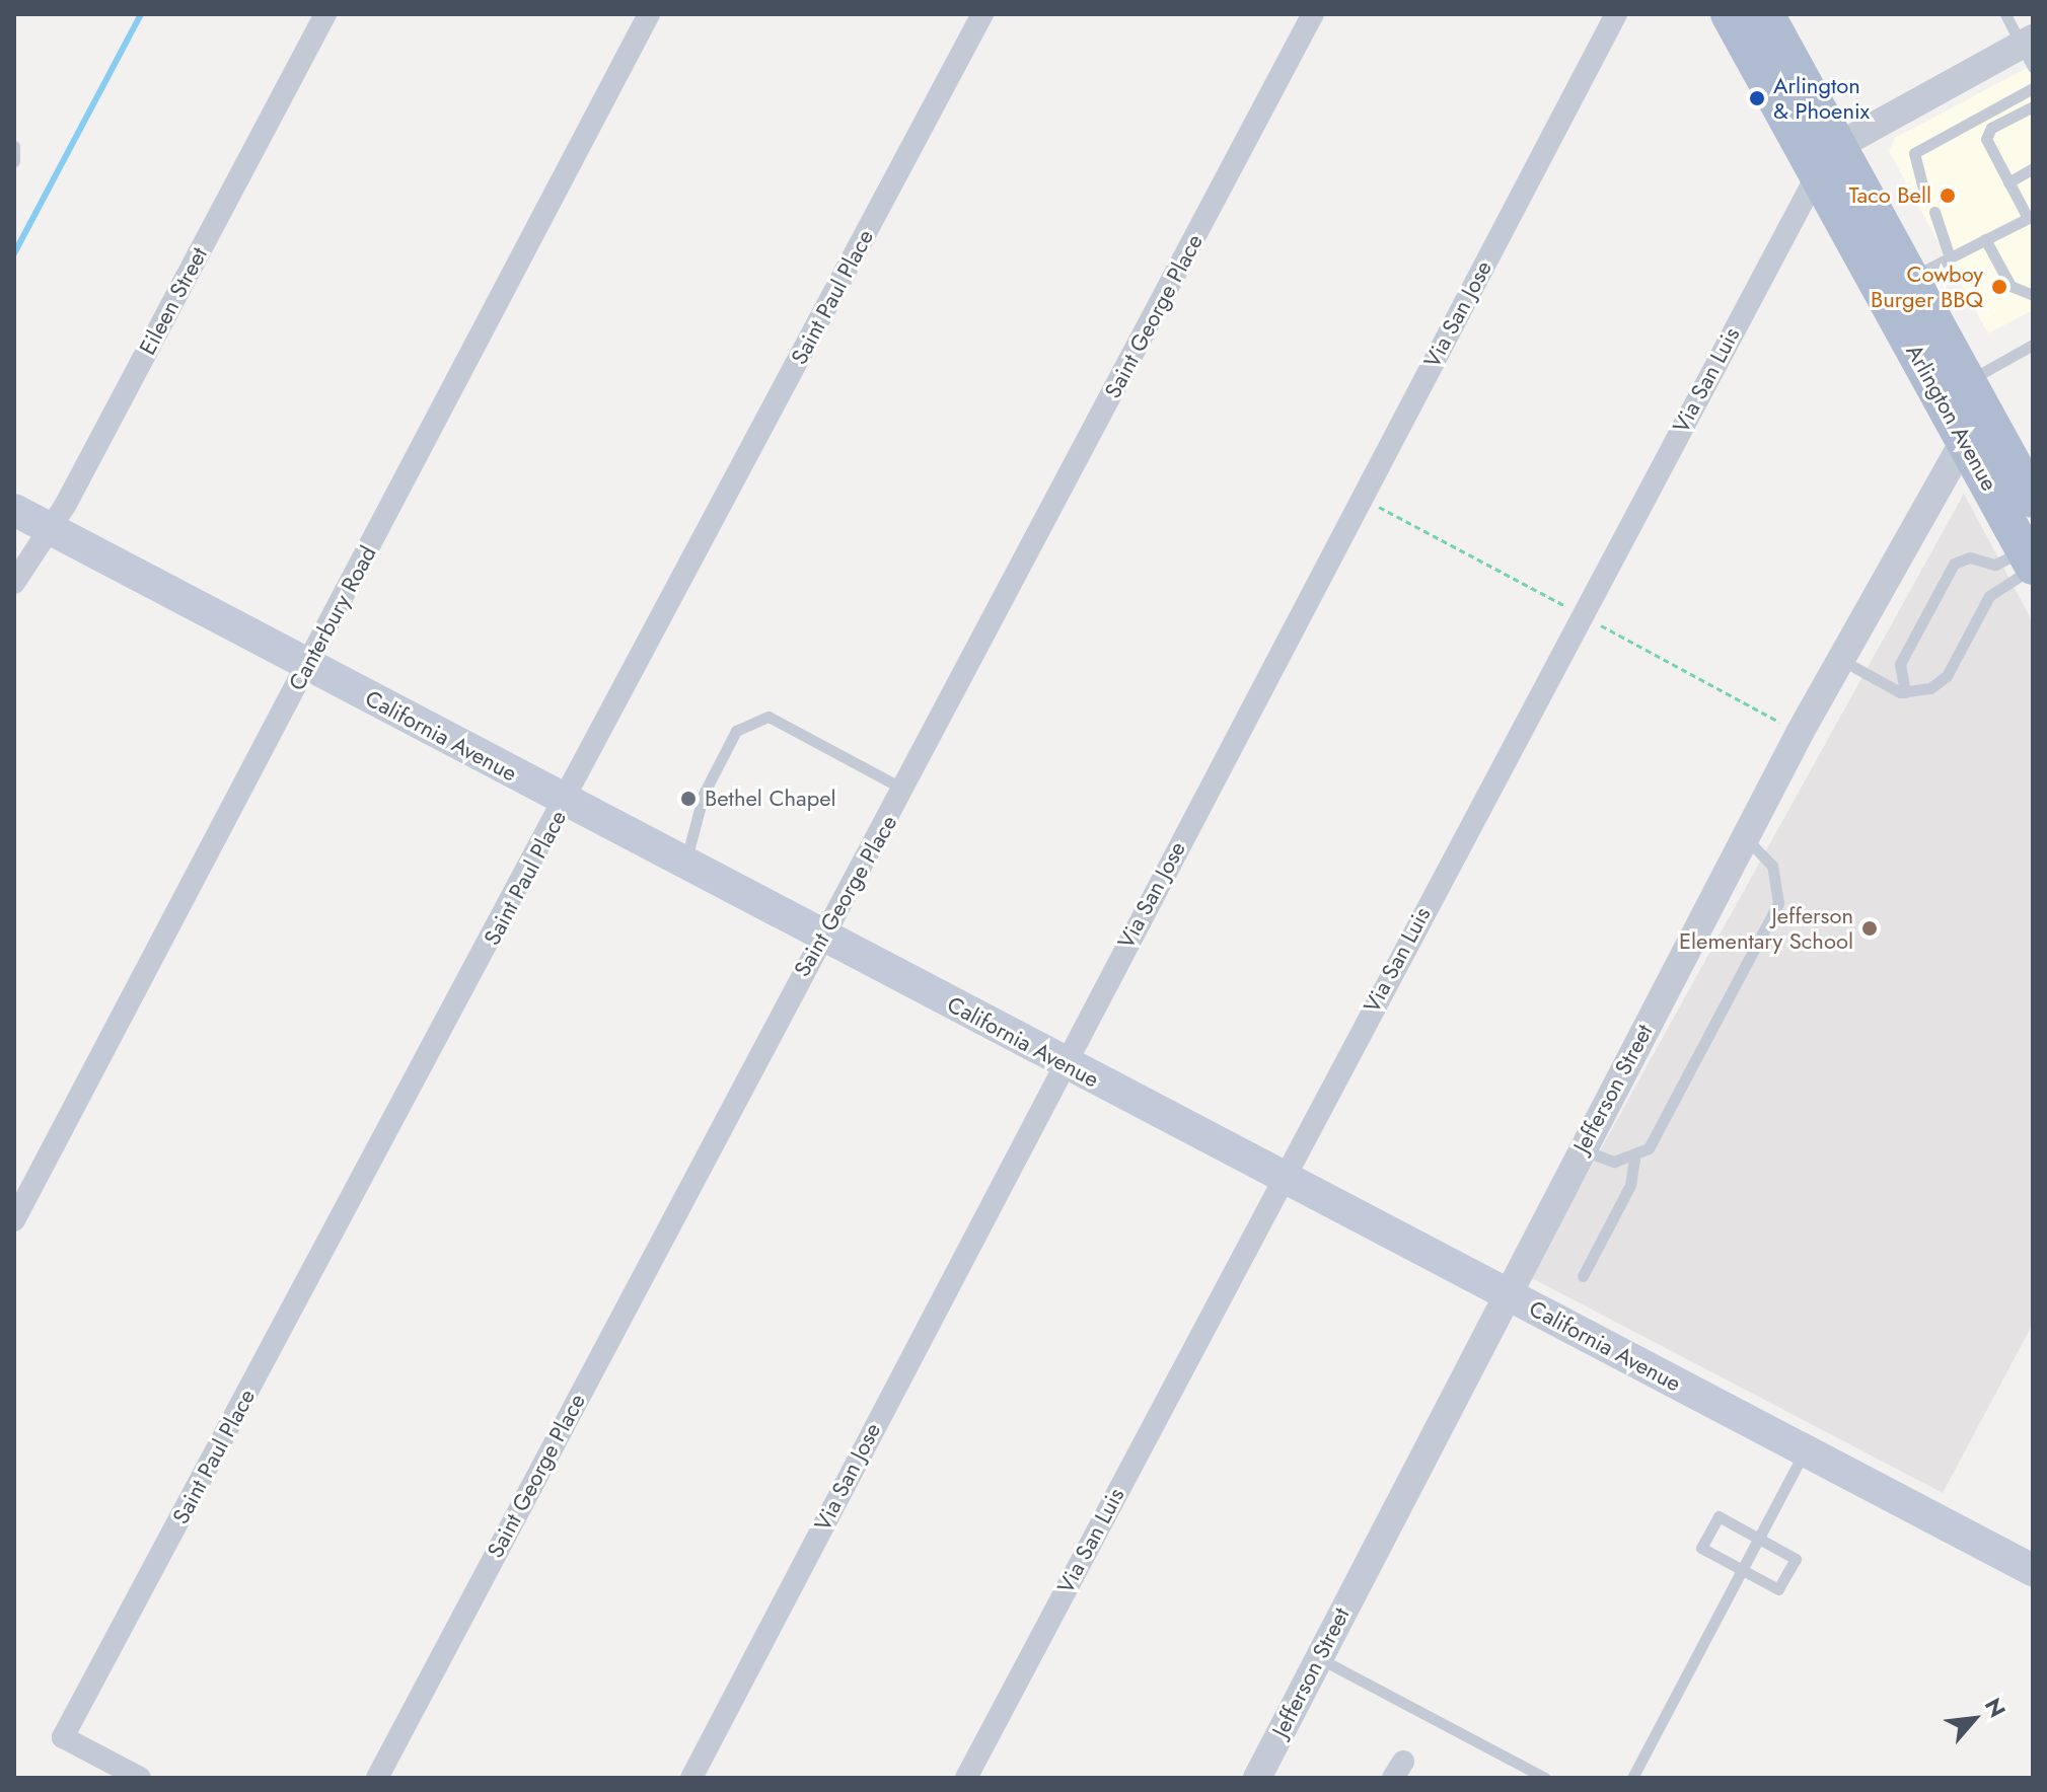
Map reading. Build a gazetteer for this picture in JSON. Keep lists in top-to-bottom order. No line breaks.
{"streets":{"main road":["Arlington Avenue","California Avenue"],"street":["Saint Paul Place","Eileen Street","Via San Jose","Saint George Place","Via San Luis","Canterbury Road","Jefferson Street"]},"crossings":[["Saint Paul Place","California Avenue"],["Eileen Street","California Avenue"],["Via San Jose","California Avenue"],["Saint George Place","California Avenue"],["Via San Luis","Arlington Avenue"],["Via San Luis","California Avenue"],["Arlington Avenue","Jefferson Street"],["Canterbury Road","California Avenue"],["California Avenue","Jefferson Street"]],"places":["Arlington & Phoenix","Taco Bell","Cowboy Burger BBQ","Bethel Chapel","Jefferson Elementary School"],"north":"top right"}
